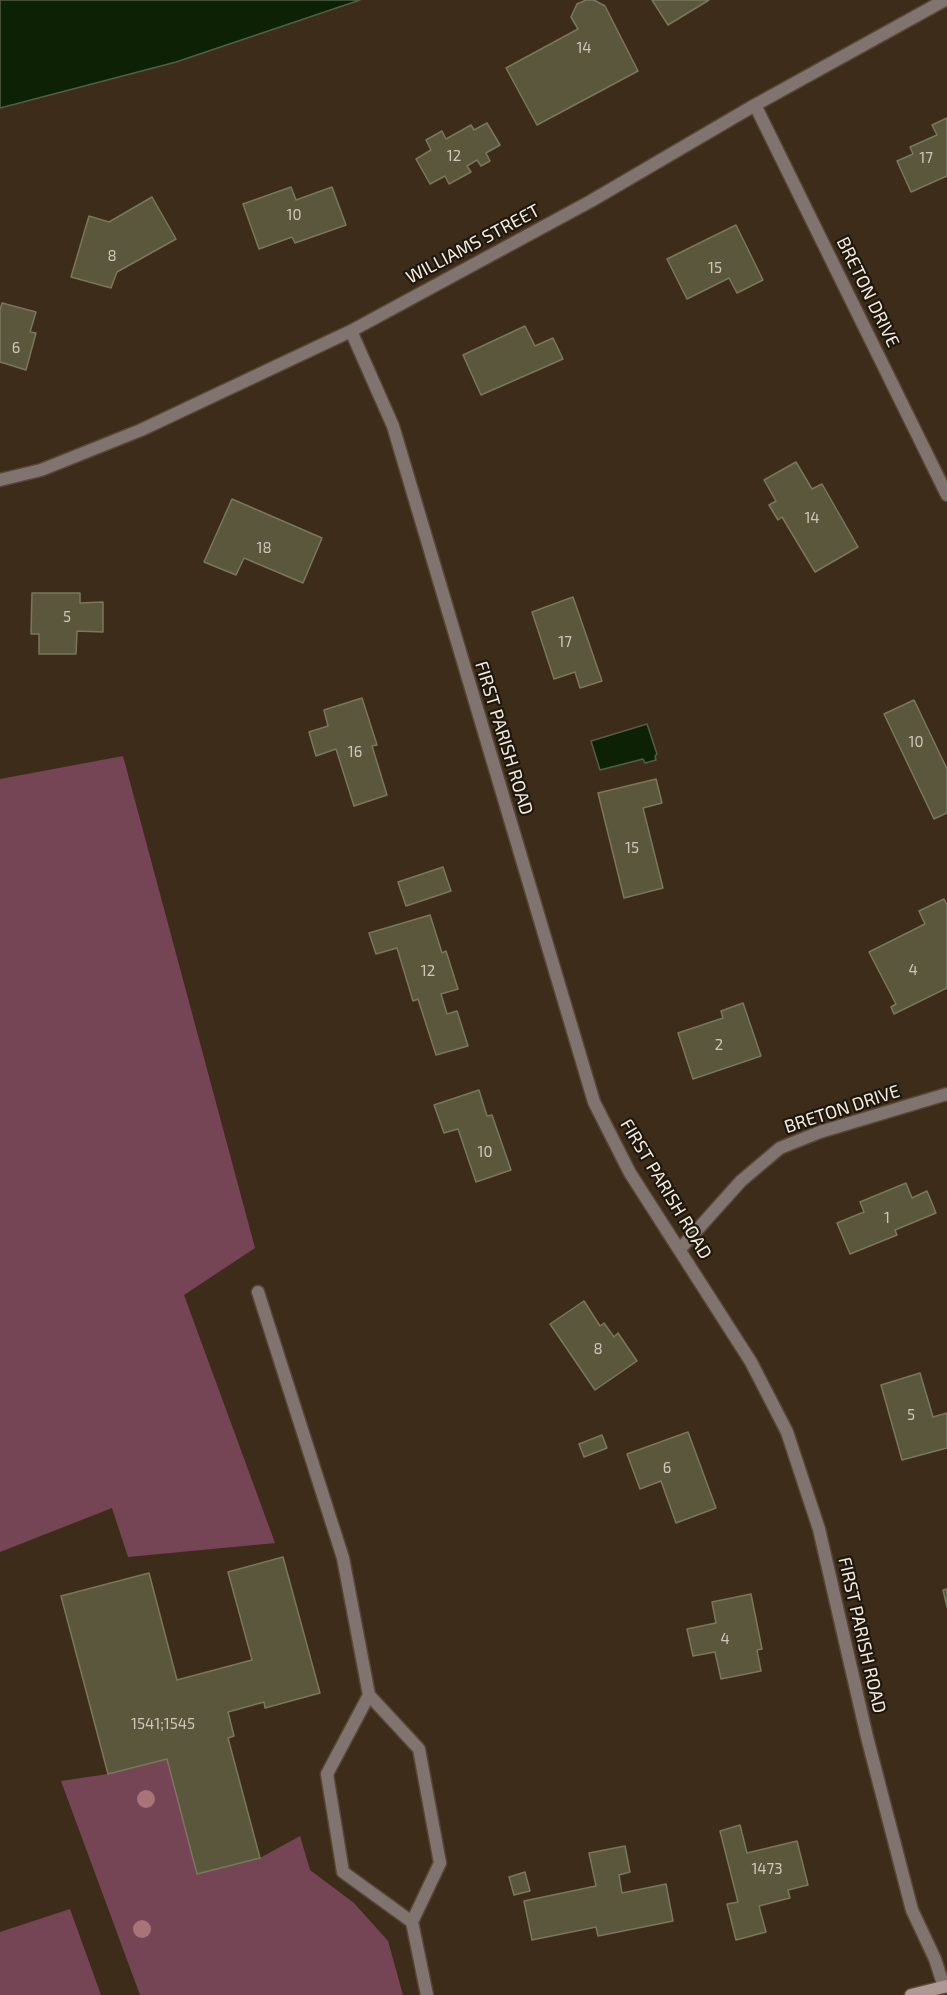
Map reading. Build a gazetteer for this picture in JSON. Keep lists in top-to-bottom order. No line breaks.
{"streets":{"street":["WILLIAMS STREET","BRETON DRIVE","FIRST PARISH ROAD"]},"crossings":[["WILLIAMS STREET","BRETON DRIVE"],["WILLIAMS STREET","FIRST PARISH ROAD"],["BRETON DRIVE","FIRST PARISH ROAD"]],"house_numbers":["14","12","17","10","8","15","6","14","18","5","17","10","16","15","4","12","2","10","1","8","5","6","4","1541;1545","1473"]}
